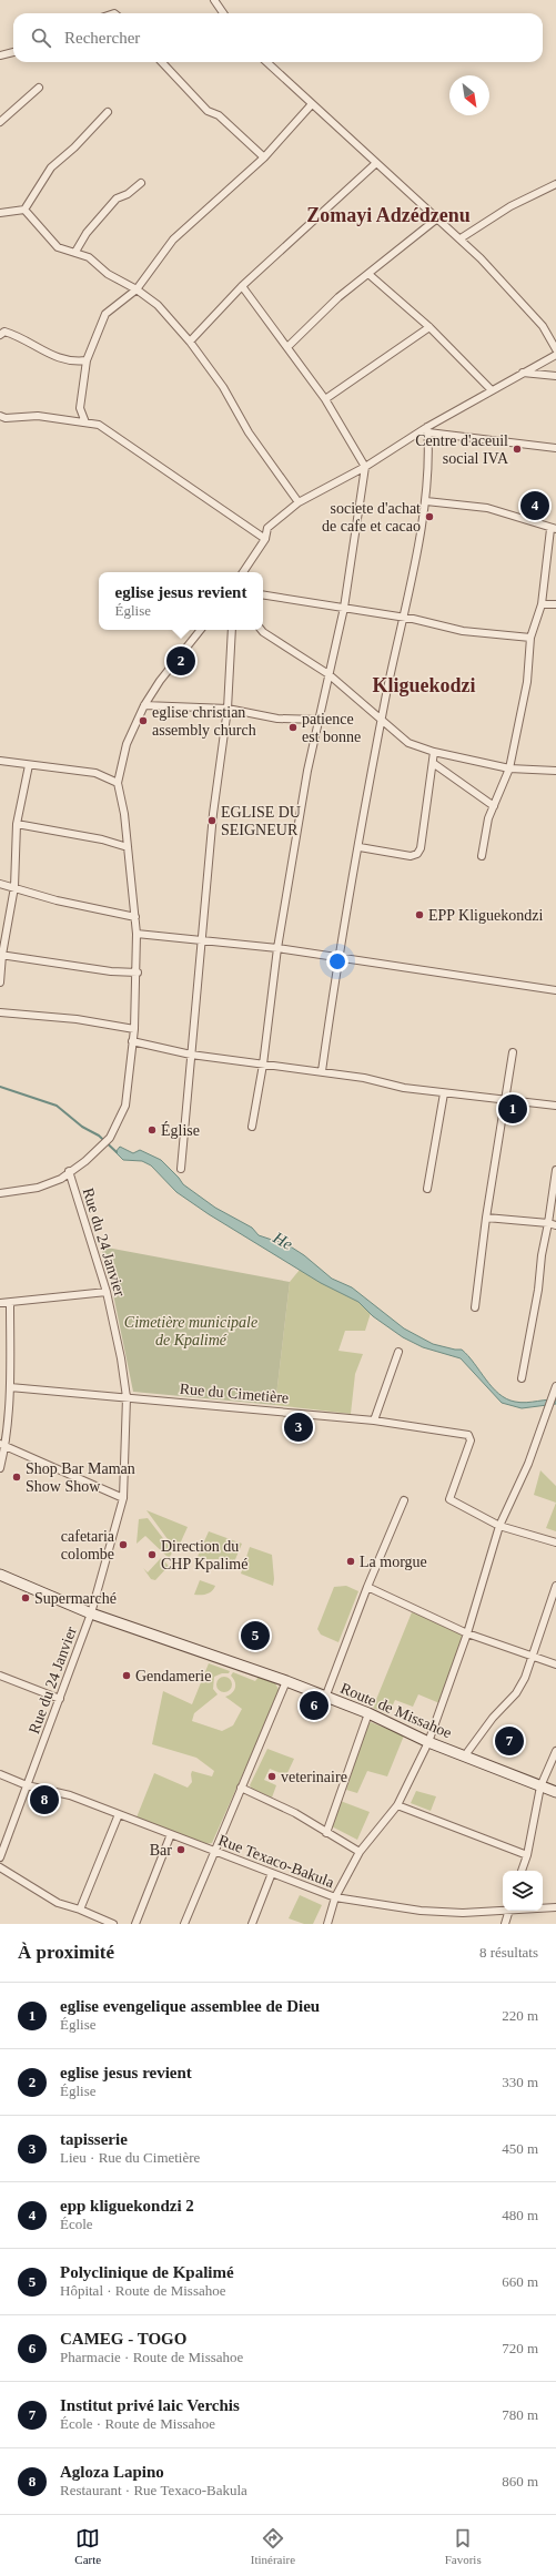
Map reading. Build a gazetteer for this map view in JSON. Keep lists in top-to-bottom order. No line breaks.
{"streets":{"main road":["Route de Missahoe"],"street":["Rue du 24 Janvier","Rue du Cimetière","Rue Texaco-Bakula"]},"crossings":[["Rue du 24 Janvier","Rue du Cimetière"],["Rue du 24 Janvier","Route de Missahoe"],["Rue du 24 Janvier","Rue Texaco-Bakula"]],"districts":["Zomayi Adzédzenu","Kliguekodzi"],"water":["He"],"parks":["Cimetière municipale de Kpalimé"],"places":["Centre d'aceuil social IVA","societe d'achat de cafe et cacao","eglise christian assembly church","patience est bonne","EGLISE DU SEIGNEUR","EPP Kliguekondzi","Église","Shop Bar Maman Show Show","cafetaria colombe","Direction du CHP Kpalimé","La morgue","Supermarché","Gendamerie","veterinaire","Bar"],"north":"bottom right","page":{"search":"Rechercher","pins":["4","2","1","3","5","6","7","8"],"popup":["eglise jesus revient","Église"],"heading":["À proximité","8 résultats"],"list":[{"mark":"1","name":"eglise evengelique assemblee de Dieu","note":"Église","value":"220 m"},{"mark":"2","name":"eglise jesus revient","note":"Église","value":"330 m"},{"mark":"3","name":"tapisserie","note":"Lieu · Rue du Cimetière","value":"450 m"},{"mark":"4","name":"epp kliguekondzi 2","note":"École","value":"480 m"},{"mark":"5","name":"Polyclinique de Kpalimé","note":"Hôpital · Route de Missahoe","value":"660 m"},{"mark":"6","name":"CAMEG - TOGO","note":"Pharmacie · Route de Missahoe","value":"720 m"},{"mark":"7","name":"Institut privé laic Verchis","note":"École · Route de Missahoe","value":"780 m"},{"mark":"8","name":"Agloza Lapino","note":"Restaurant · Rue Texaco-Bakula","value":"860 m"}],"nav":["Carte","Itinéraire","Favoris"]}}
